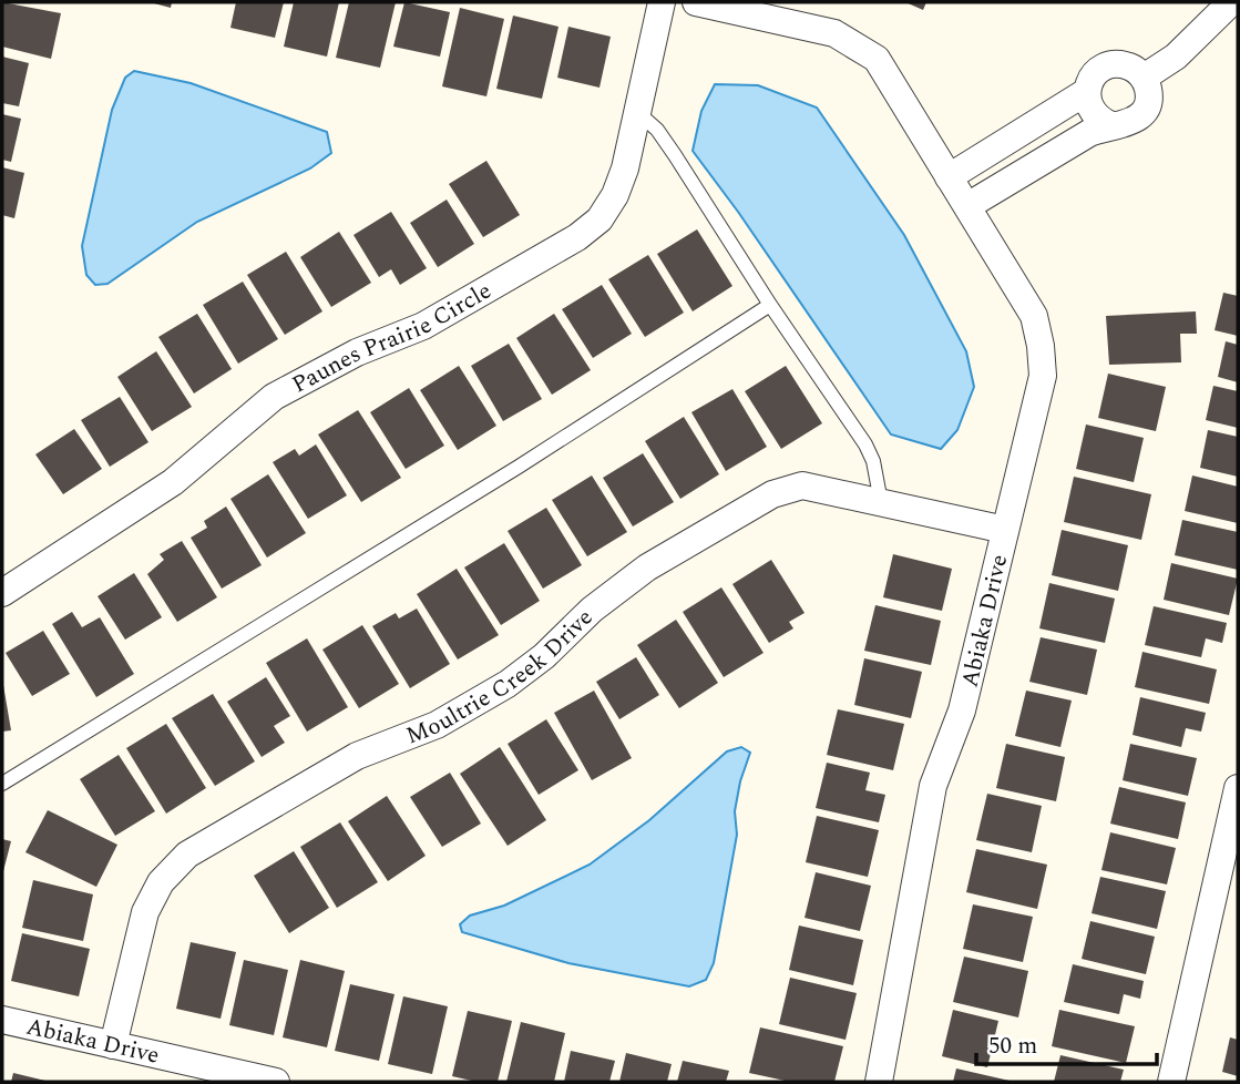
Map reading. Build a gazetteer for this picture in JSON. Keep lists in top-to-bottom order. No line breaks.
{"streets":{"street":["Paunes Prairie Circle","Abiaka Drive","Moultrie Creek Drive"]},"crossings":[["Abiaka Drive","Moultrie Creek Drive"]],"scale_bar":"50 m"}
